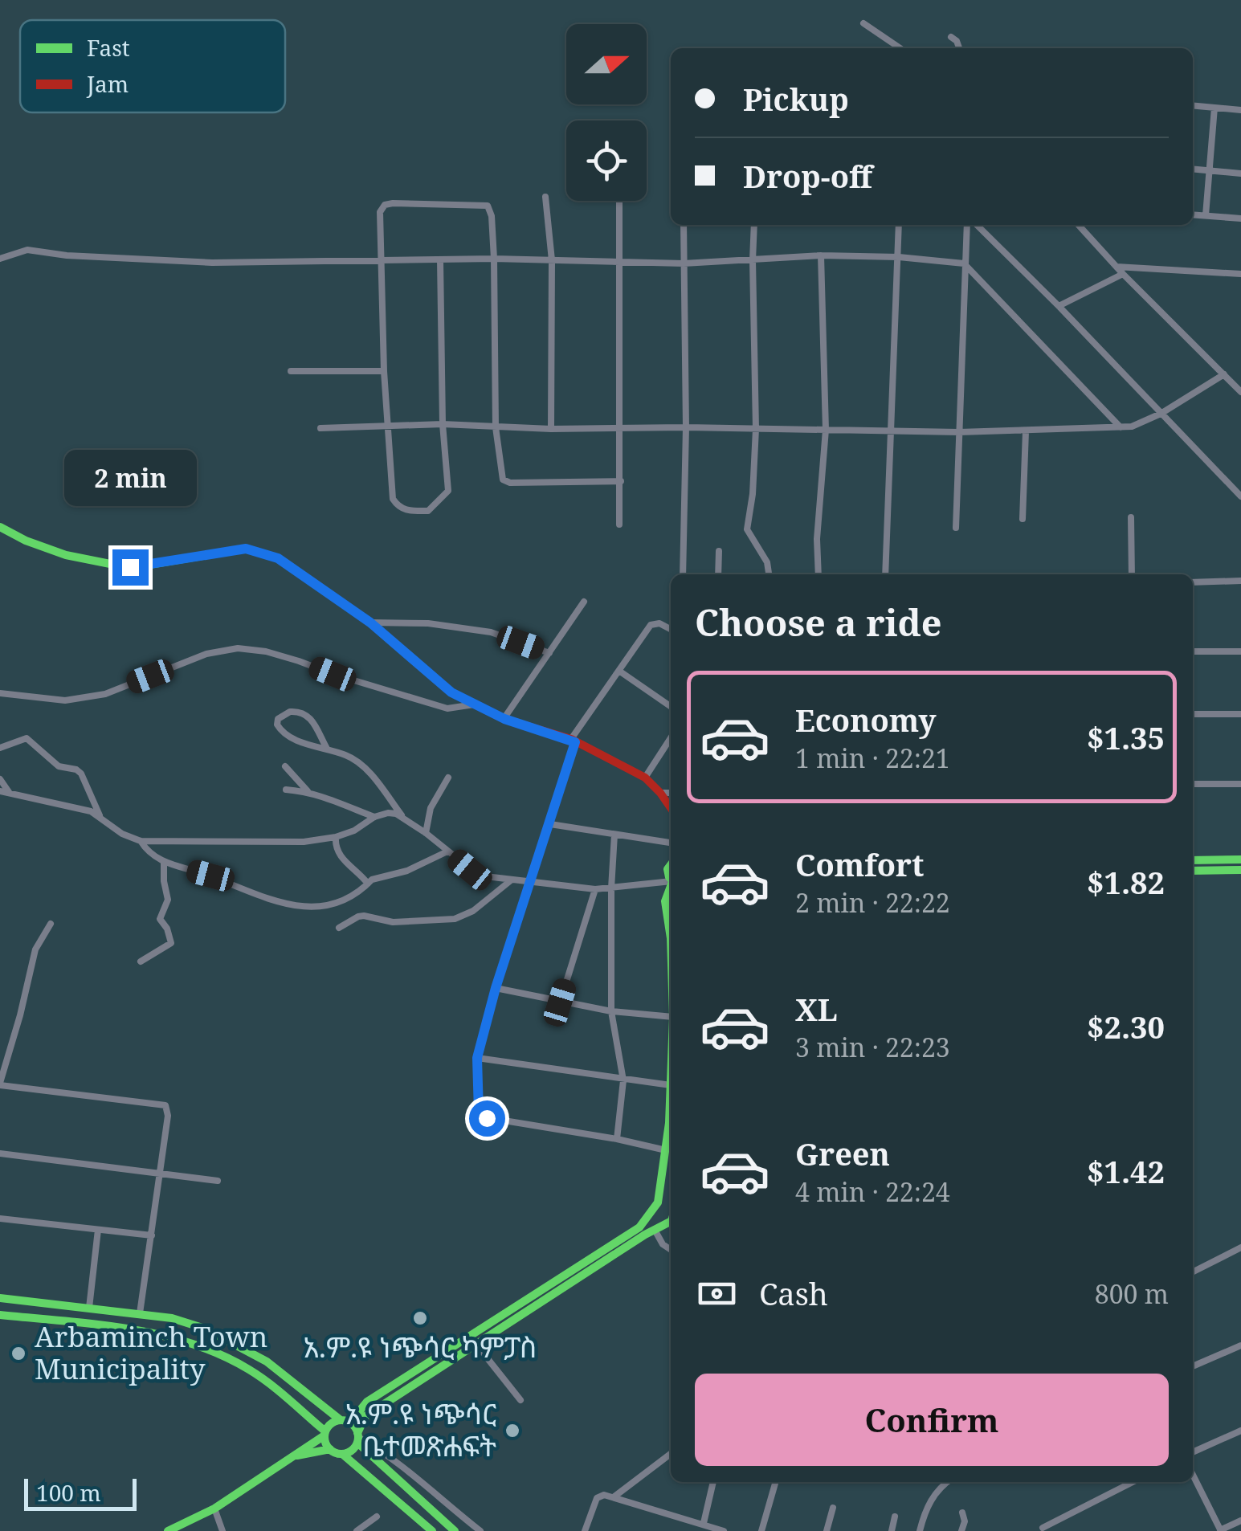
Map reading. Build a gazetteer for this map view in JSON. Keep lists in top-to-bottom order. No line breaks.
{"places":["አ.ም.ዩ ነጭሳር ካምፓስ","Arbaminch Town Municipality","አ.ም.ዩ ነጭሳር ቤተመጽሐፍት"],"legend":["Fast","Jam"],"scale_bar":"100 m","north":"right","page":{"banner":["Pickup","Drop-off"],"bubble":"2 min","heading":"Choose a ride","list":[{"name":"Economy","note":"1 min · 22:21","value":"$1.35"},{"name":"Comfort","note":"2 min · 22:22","value":"$1.82"},{"name":"XL","note":"3 min · 22:23","value":"$2.30"},{"name":"Green","note":"4 min · 22:24","value":"$1.42"}],"pay":["Cash","800 m"],"buttons":"Confirm","scale":"100 m"}}
